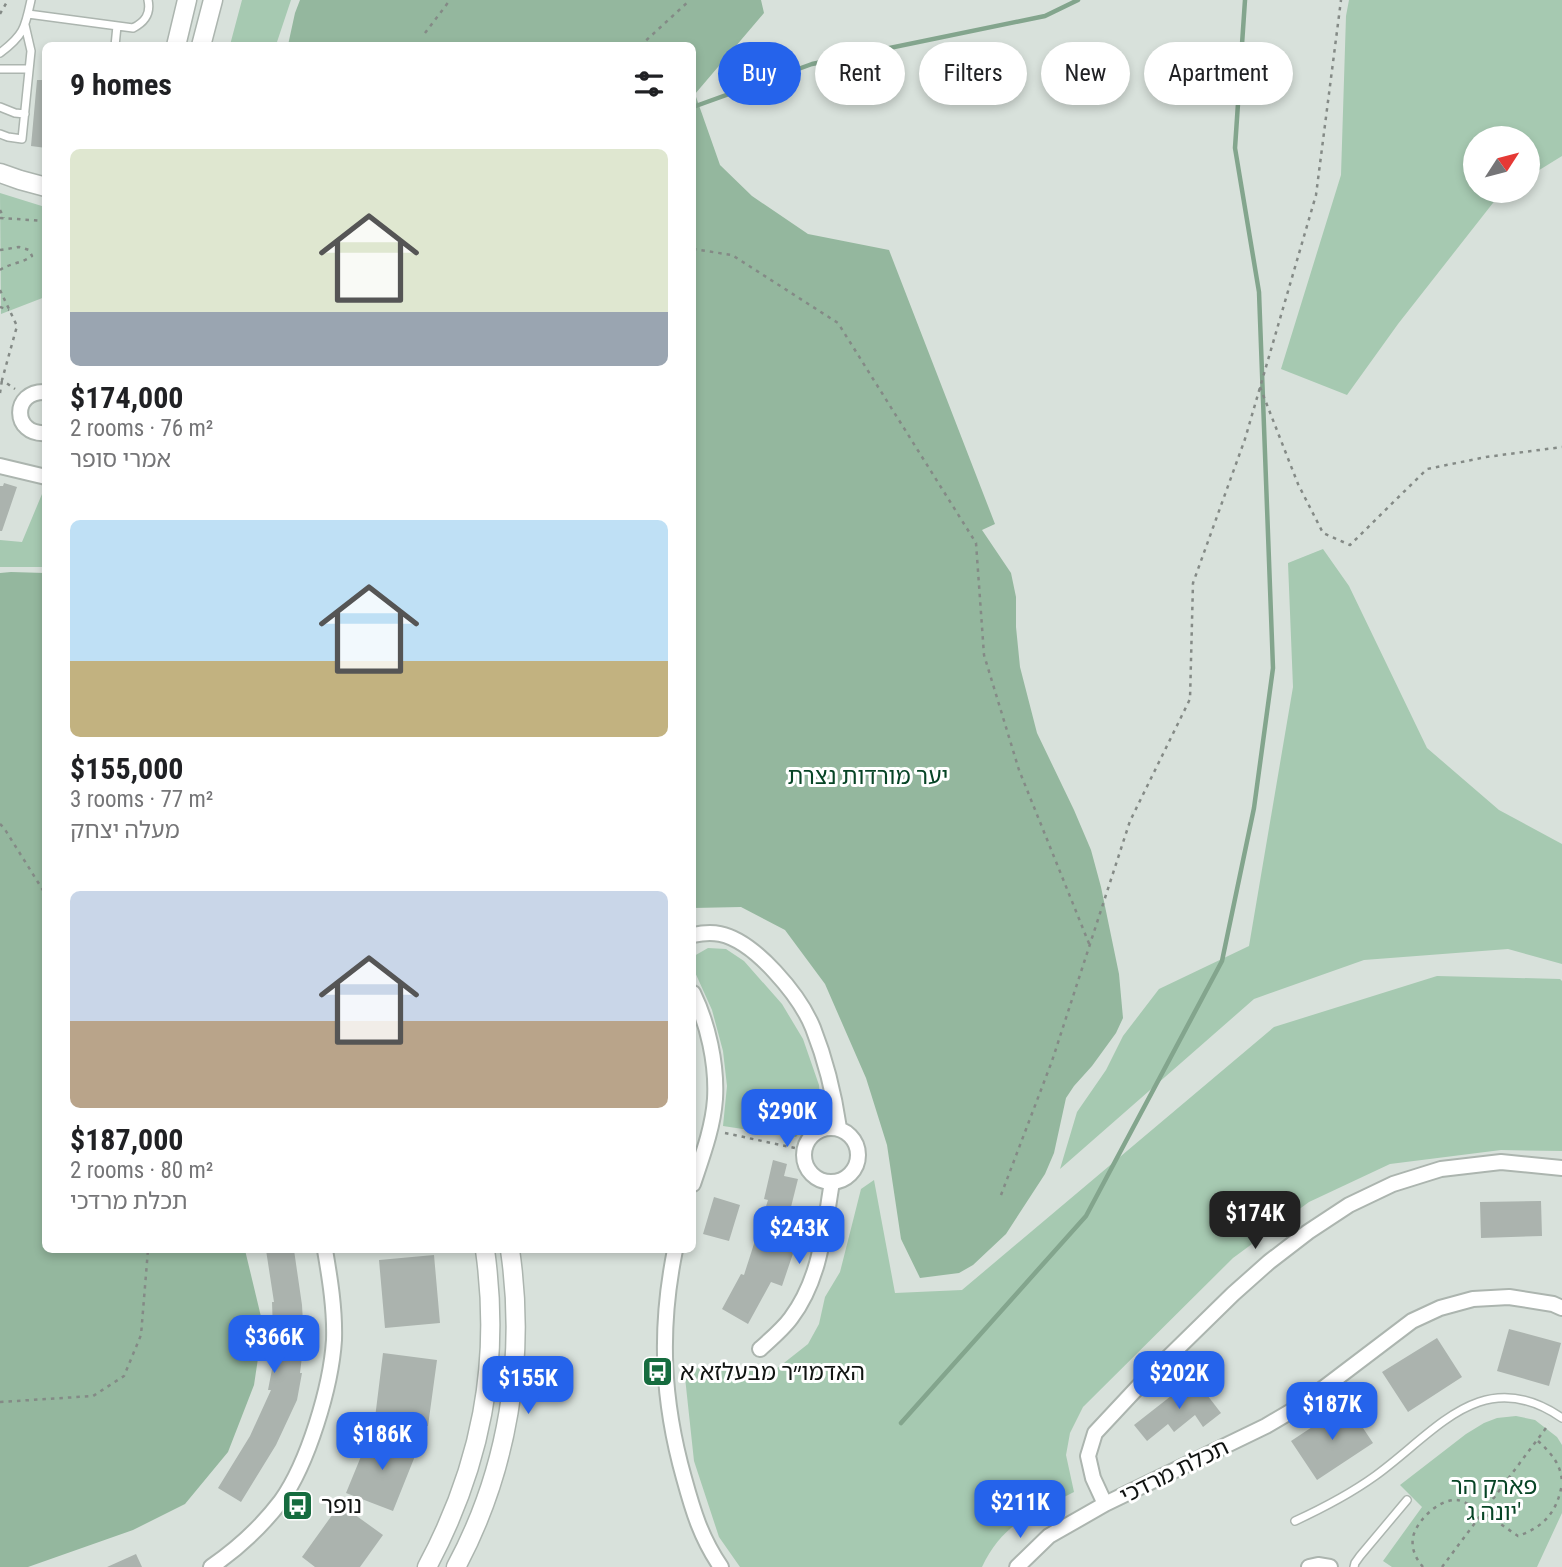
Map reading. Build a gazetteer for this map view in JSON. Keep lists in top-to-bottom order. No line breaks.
{"streets":{"street":["תכלת מרדכי"]},"parks":["יער מורדות נצרת","פארק הר יונה ג'"],"places":{"bus stop":["האדמו״ר מבעלזא א","נופר"]},"north":"top right","page":{"chip":["Buy","Rent","Filters","New","Apartment"],"heading":"9 homes","list":[{"name":"$174,000","note":"2 rooms · 76 m² · אמרי סופר"},{"name":"$155,000","note":"3 rooms · 77 m² · מעלה יצחק"},{"name":"$187,000","note":"2 rooms · 80 m² · תכלת מרדכי"}],"price":["$290K","$174K","$243K","$366K","$202K","$155K","$187K","$186K","$211K"]}}
